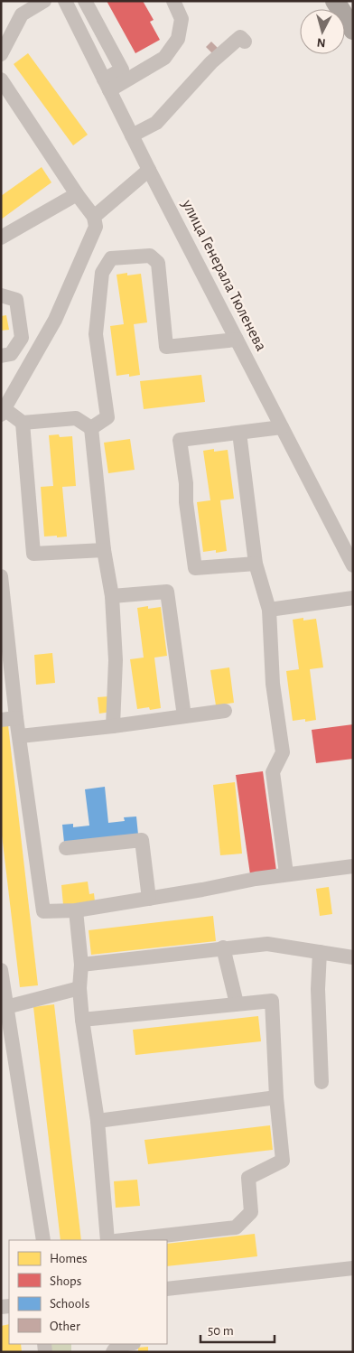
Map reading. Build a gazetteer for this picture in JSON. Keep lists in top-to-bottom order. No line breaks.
{"streets":{"street":["улица Генерала Тюленева"]},"legend":["Homes","Shops","Schools","Other"],"scale_bar":"50 m","north":"bottom"}
